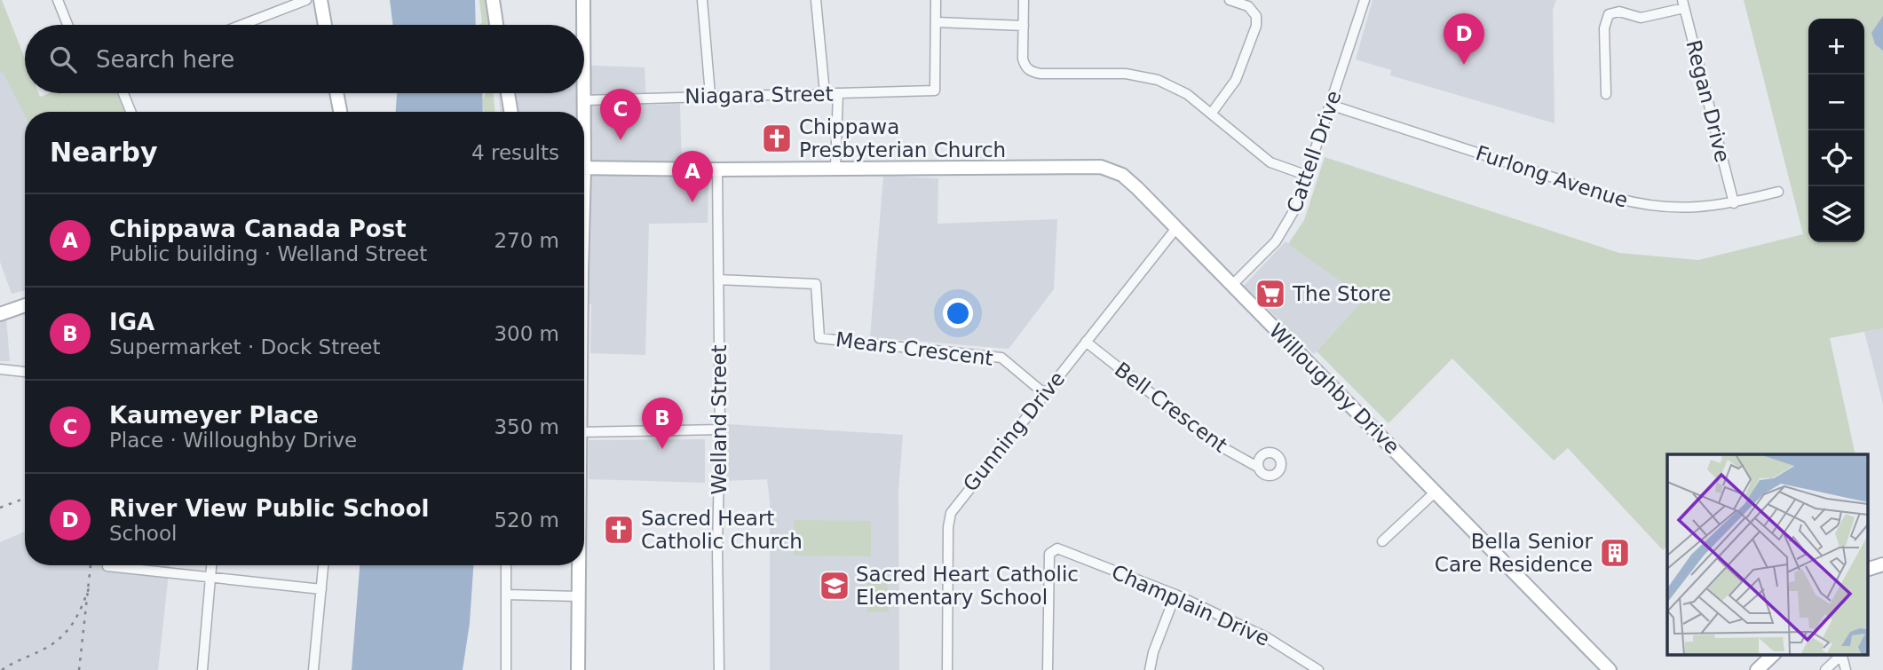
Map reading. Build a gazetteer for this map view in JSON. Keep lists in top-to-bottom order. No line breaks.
{"streets":{"street":["Niagara Street","Regan Drive","Cattell Drive","Furlong Avenue","Mears Crescent","Willoughby Drive","Bell Crescent","Welland Street","Gunning Drive","Champlain Drive"]},"crossings":[["Regan Drive","Furlong Avenue"],["Cattell Drive","Furlong Avenue"],["Cattell Drive","Willoughby Drive"],["Mears Crescent","Welland Street"],["Mears Crescent","Gunning Drive"],["Willoughby Drive","Welland Street"],["Willoughby Drive","Gunning Drive"],["Bell Crescent","Gunning Drive"]],"places":{"church":["Chippawa Presbyterian Church","Sacred Heart Catholic Church"],"supermarket":["The Store"],"building":["Bella Senior Care Residence"],"school or university":["Sacred Heart Catholic Elementary School"]},"page":{"pins":["D","C","A","B"],"map_buttons":["+","−"],"search":"Search here","heading":["Nearby","4 results"],"list":[{"mark":"A","name":"Chippawa Canada Post","note":"Public building · Welland Street","value":"270 m"},{"mark":"B","name":"IGA","note":"Supermarket · Dock Street","value":"300 m"},{"mark":"C","name":"Kaumeyer Place","note":"Place · Willoughby Drive","value":"350 m"},{"mark":"D","name":"River View Public School","note":"School","value":"520 m"}]}}
